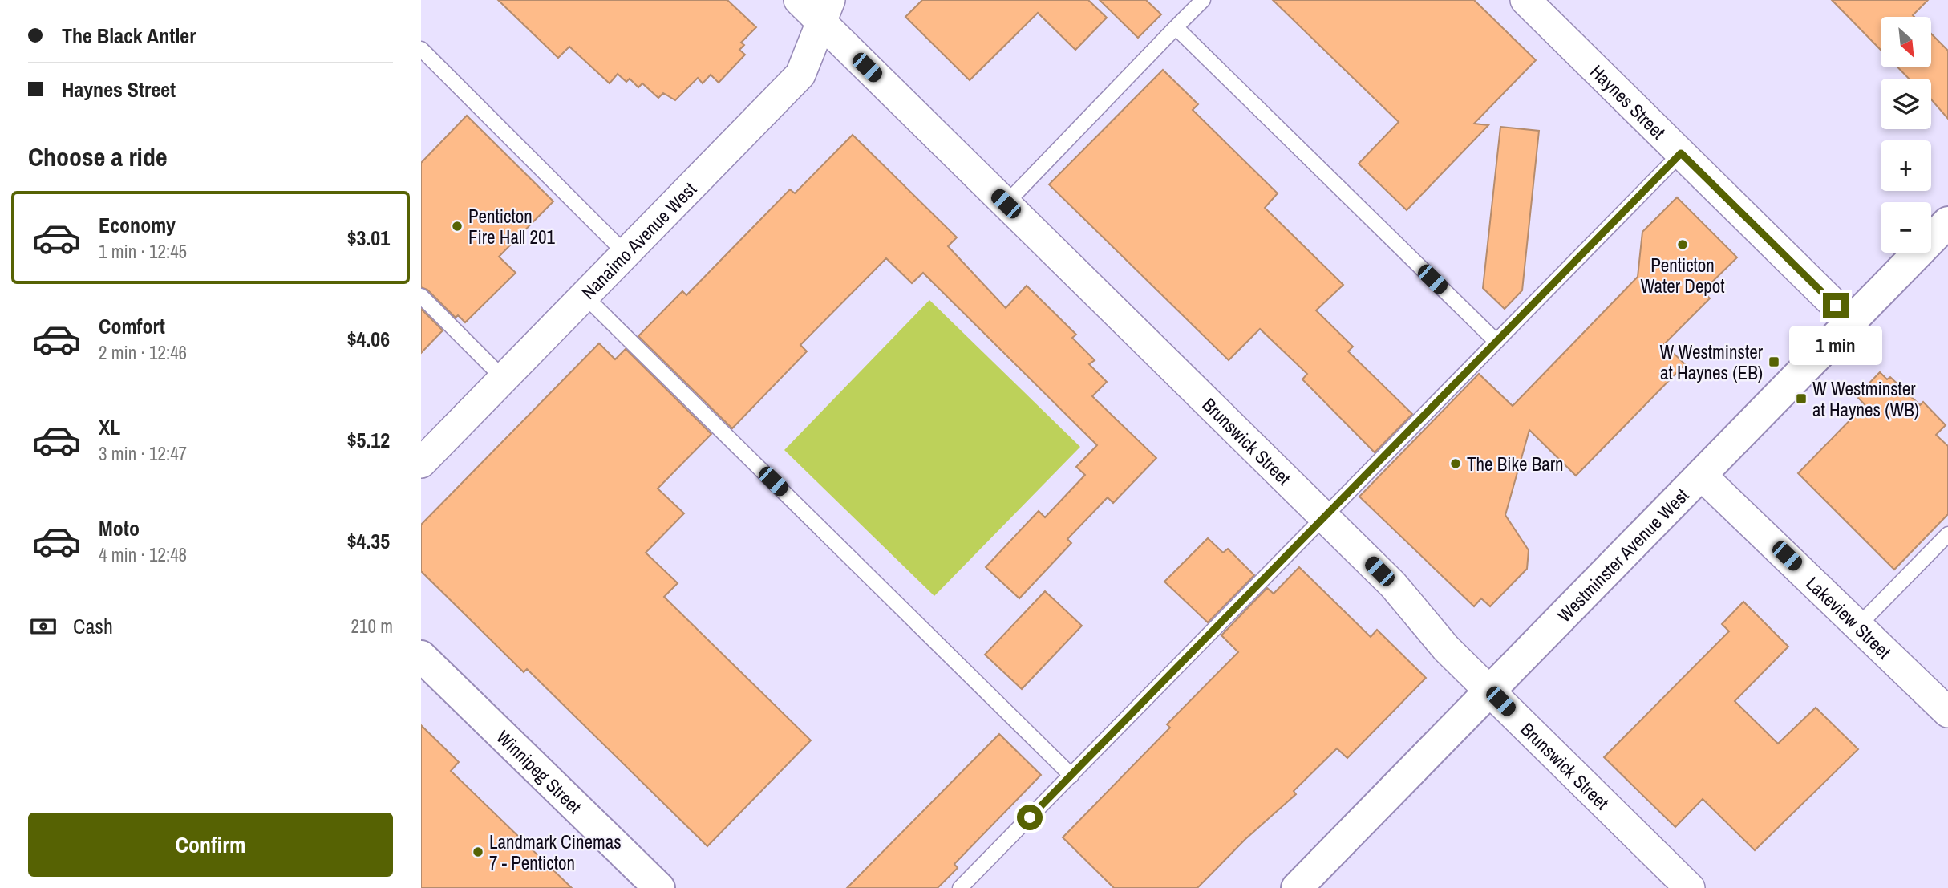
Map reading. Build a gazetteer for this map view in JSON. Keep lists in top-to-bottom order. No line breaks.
{"streets":{"main road":["Westminster Avenue West","Winnipeg Street"],"street":["Haynes Street","Nanaimo Avenue West","Brunswick Street","Lakeview Street"]},"crossings":[["Haynes Street","Westminster Avenue West"],["Nanaimo Avenue West","Brunswick Street"],["Brunswick Street","Westminster Avenue West"],["Westminster Avenue West","Lakeview Street"]],"places":{"other":["Penticton Fire Hall 201","Penticton Water Depot","The Bike Barn","Landmark Cinemas 7 - Penticton"],"transit":["W Westminster at Haynes (EB)","W Westminster at Haynes (WB)"]},"north":"bottom right","page":{"banner":["The Black Antler","Haynes Street"],"map_buttons":["+","−"],"heading":"Choose a ride","list":[{"name":"Economy","note":"1 min · 12:45","value":"$3.01"},{"name":"Comfort","note":"2 min · 12:46","value":"$4.06"},{"name":"XL","note":"3 min · 12:47","value":"$5.12"},{"name":"Moto","note":"4 min · 12:48","value":"$4.35"}],"bubble":"1 min","pay":["Cash","210 m"],"buttons":"Confirm"}}
